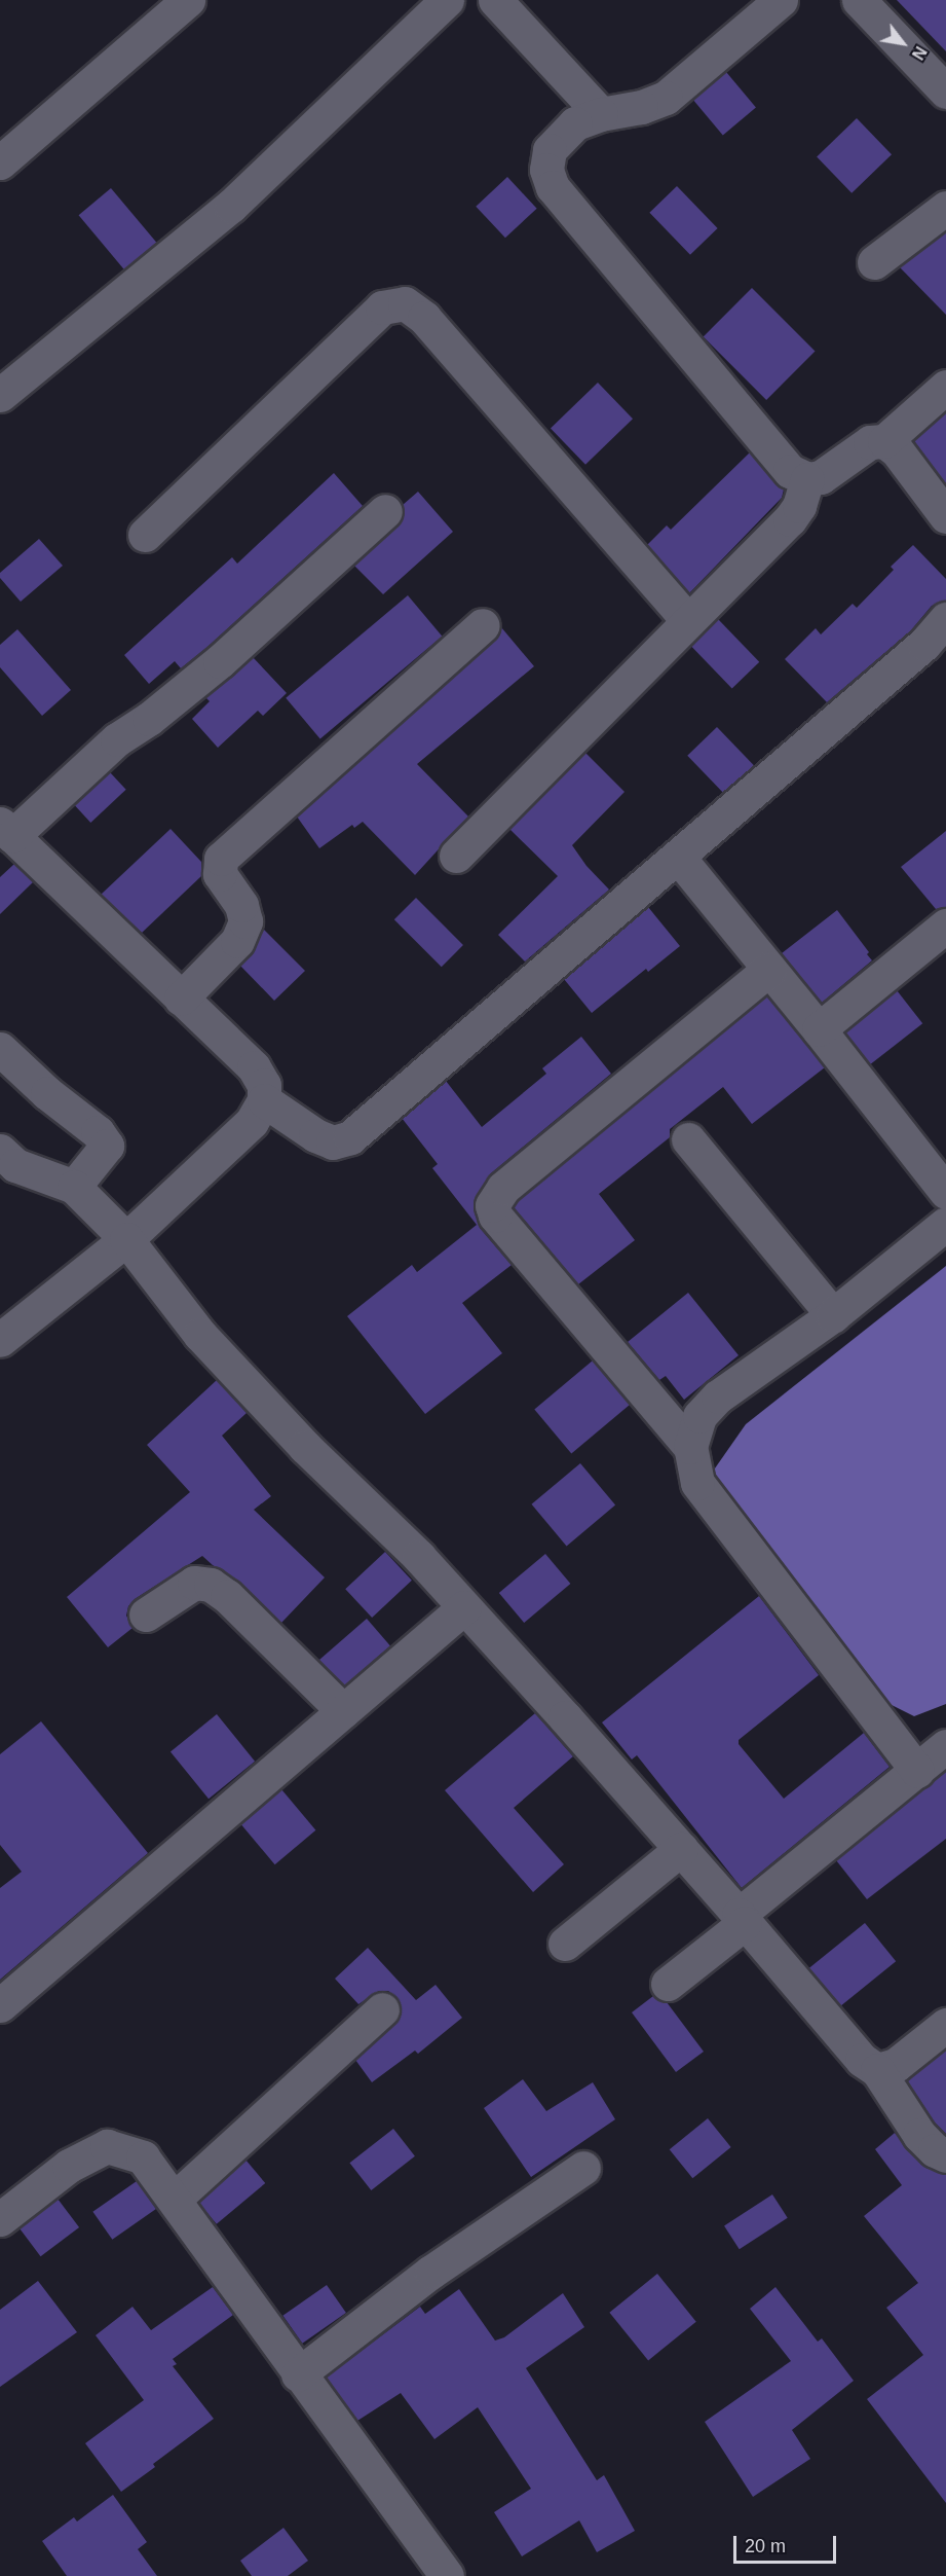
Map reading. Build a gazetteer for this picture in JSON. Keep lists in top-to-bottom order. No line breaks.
{"scale_bar":"20 m","north":"bottom right"}
